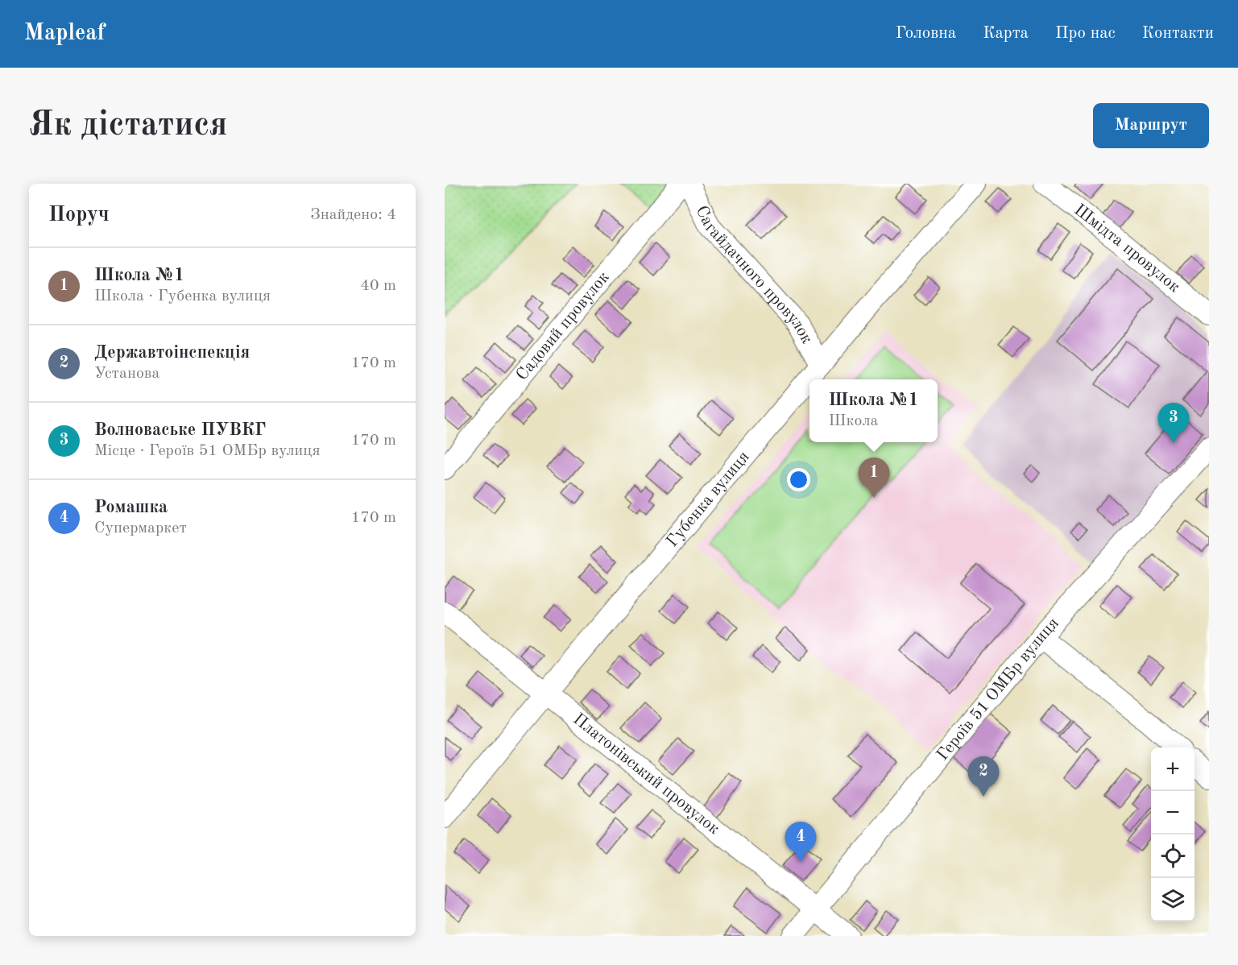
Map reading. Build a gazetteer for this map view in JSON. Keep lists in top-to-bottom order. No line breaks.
{"streets":{"street":["Шмідта провулок","Сагайдачного провулок","Садовий провулок","Губенка вулиця","Героїв 51 ОМБр вулиця","Платонівський провулок"]},"crossings":[["Сагайдачного провулок","Губенка вулиця"],["Губенка вулиця","Платонівський провулок"],["Героїв 51 ОМБр вулиця","Платонівський провулок"]],"page":{"header":"Mapleaf","nav":["Головна","Карта","Про нас","Контакти"],"buttons":"Маршрут","title":"Як дістатися","heading":["Поруч","Знайдено: 4"],"list":[{"mark":"1","name":"Школа №1","note":"Школа · Губенка вулиця","value":"40 m"},{"mark":"2","name":"Державтоінспекція","note":"Установа","value":"170 m"},{"mark":"3","name":"Волноваське ПУВКГ","note":"Місце · Героїв 51 ОМБр вулиця","value":"170 m"},{"mark":"4","name":"Ромашка","note":"Супермаркет","value":"170 m"}],"popup":["Школа №1","Школа"],"pins":["3","1","2","4"],"map_buttons":["+","−"]}}
